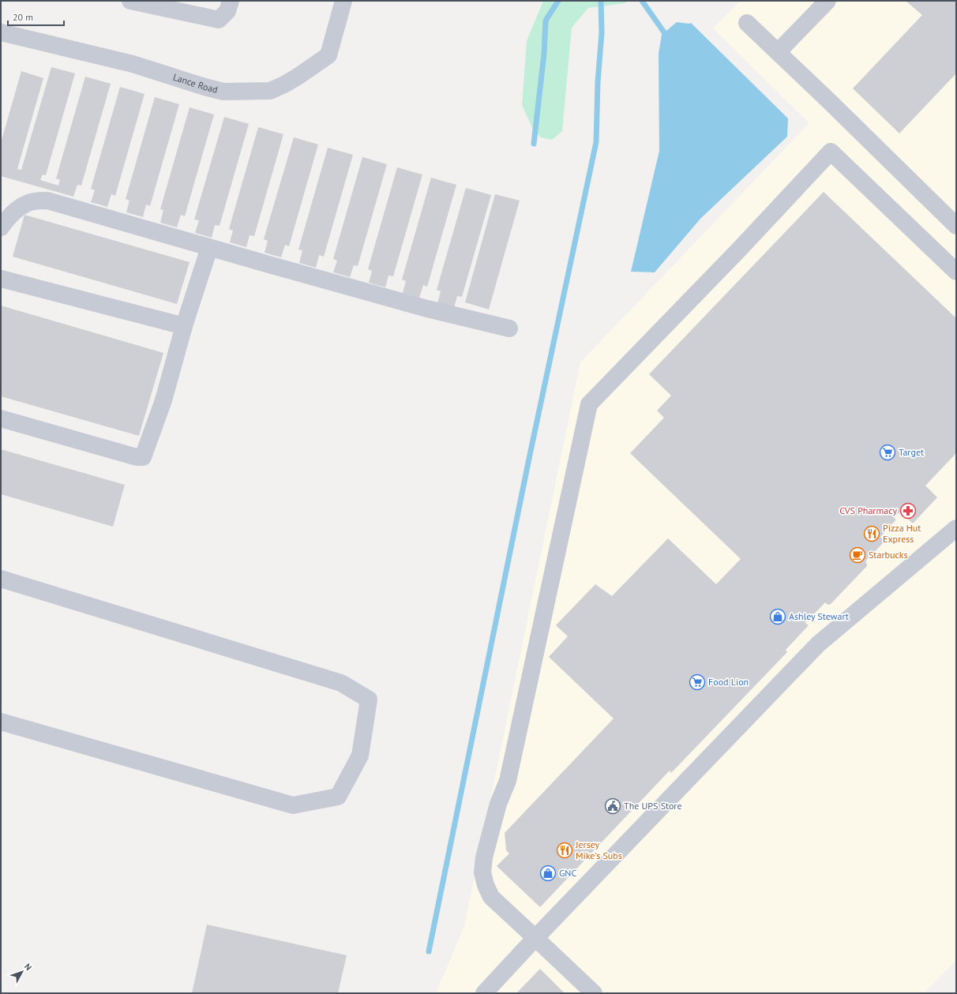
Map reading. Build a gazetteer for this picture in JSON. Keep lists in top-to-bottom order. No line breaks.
{"streets":{"street":["Lance Road"]},"places":{"supermarket":["Target","Food Lion"],"pharmacy":["CVS Pharmacy"],"restaurant":["Pizza Hut Express","Jersey Mike's Subs"],"cafe":["Starbucks"],"shop":["Ashley Stewart","GNC"],"public building":["The UPS Store"]},"scale_bar":"20 m","north":"top right"}
